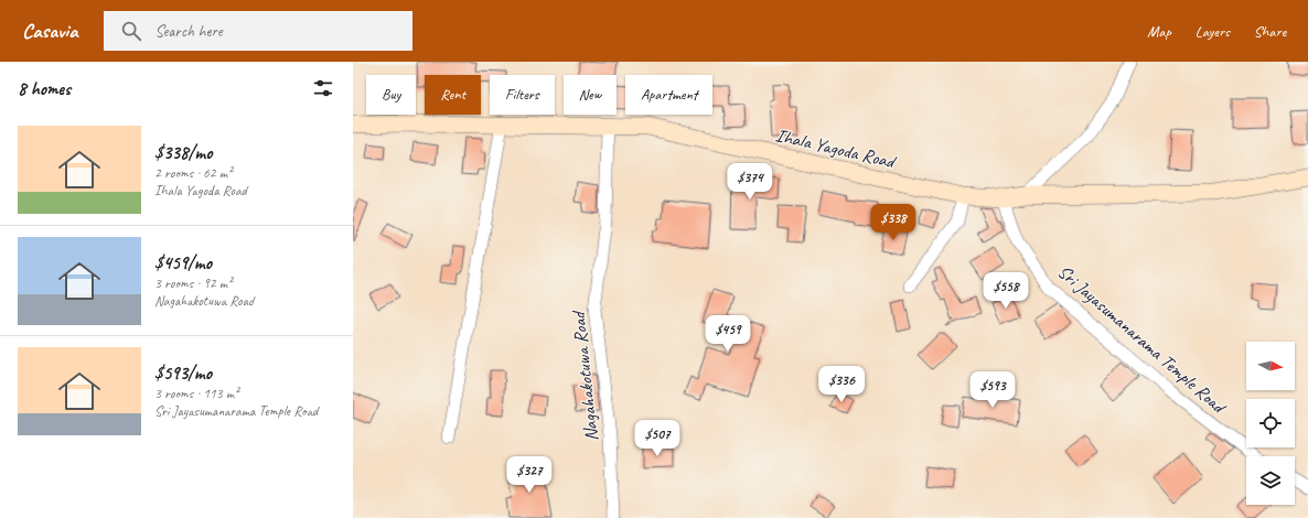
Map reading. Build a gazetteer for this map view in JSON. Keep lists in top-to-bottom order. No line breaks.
{"streets":{"street":["Ihala Yagoda Road","Sri Jayasumanarama Temple Road","Nagahakotuwa Road"]},"crossings":[["Ihala Yagoda Road","Sri Jayasumanarama Temple Road"],["Ihala Yagoda Road","Nagahakotuwa Road"]],"north":"right","page":{"header":"Casavia","search":"Search here","nav":["Map","Layers","Share"],"heading":"8 homes","chip":["Buy","Rent","Filters","New","Apartment"],"list":[{"name":"$338/mo","note":"2 rooms · 62 m² · Ihala Yagoda Road"},{"name":"$459/mo","note":"3 rooms · 92 m² · Nagahakotuwa Road"},{"name":"$593/mo","note":"3 rooms · 113 m² · Sri Jayasumanarama Temple Road"}],"price":["$374","$338","$558","$459","$336","$593","$507","$327"]}}
